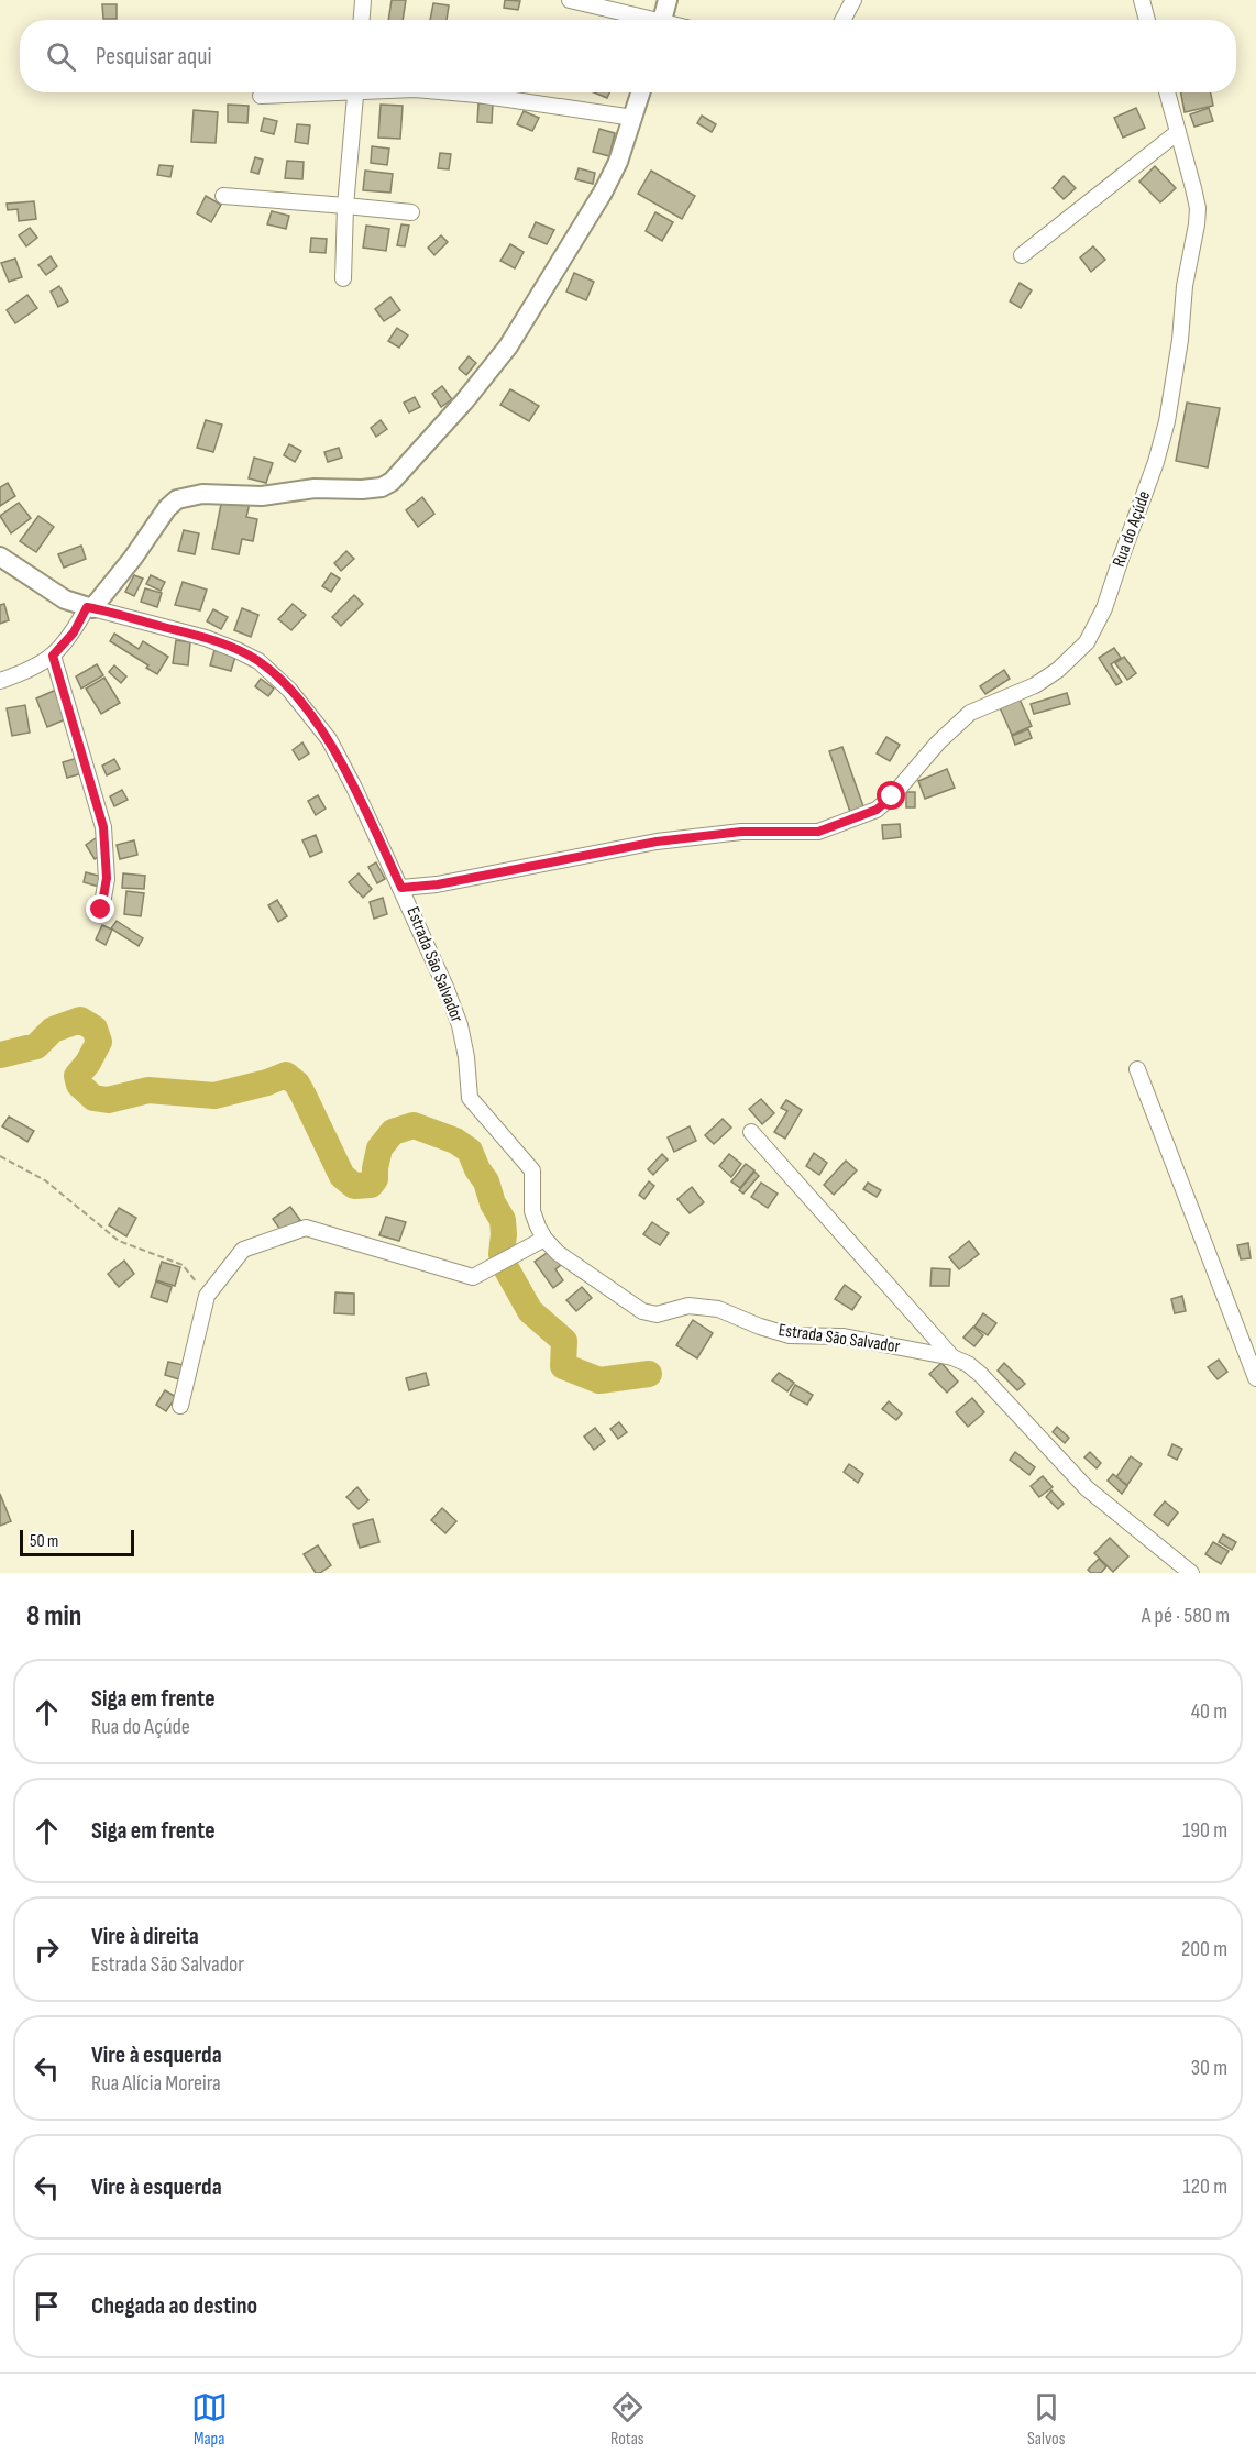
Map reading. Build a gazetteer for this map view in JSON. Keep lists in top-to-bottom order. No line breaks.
{"streets":{"street":["Rua do Açúde","Estrada São Salvador"]},"crossings":[["Rua do Açúde","Estrada São Salvador"]],"scale_bar":"50 m","page":{"search":"Pesquisar aqui","scale":"50 m","heading":["8 min","A pé · 580 m"],"list":[["Siga em frente","Rua do Açúde","40 m"],["Siga em frente","190 m"],["Vire à direita","Estrada São Salvador","200 m"],["Vire à esquerda","Rua Alícia Moreira","30 m"],["Vire à esquerda","120 m"],"Chegada ao destino"],"nav":["Mapa","Rotas","Salvos"]}}
